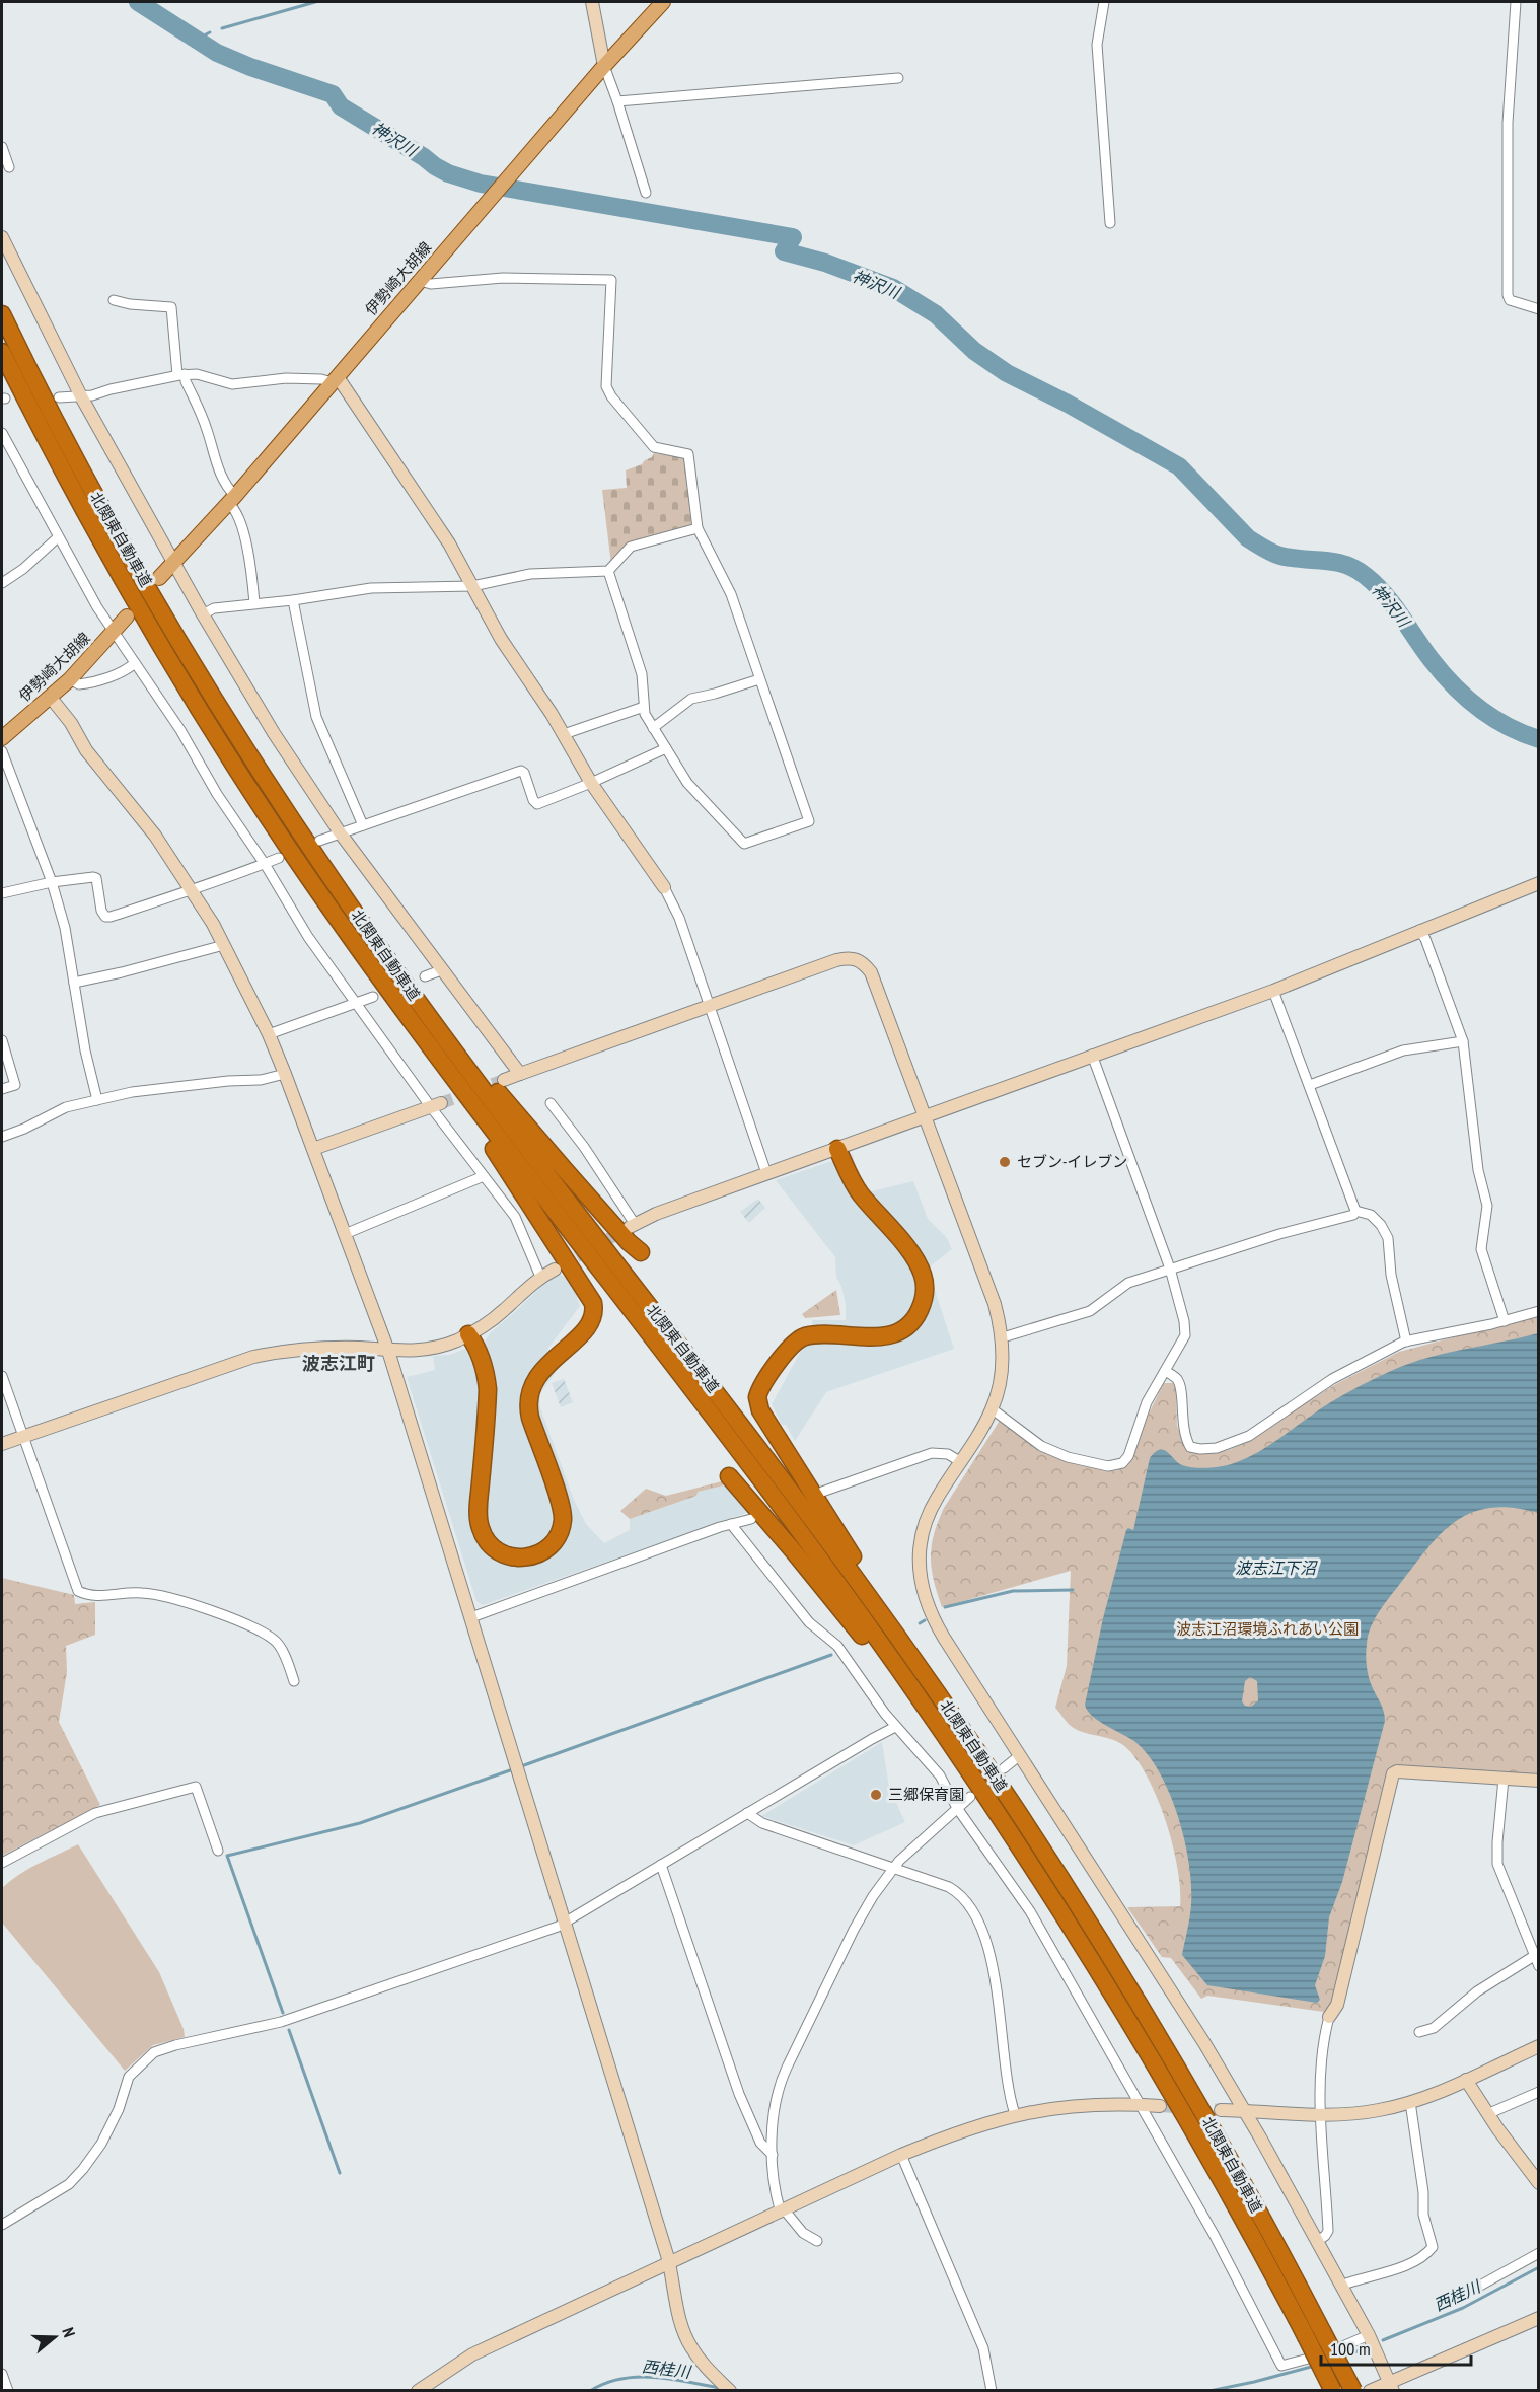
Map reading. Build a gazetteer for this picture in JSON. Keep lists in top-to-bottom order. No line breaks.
{"streets":{"highway":["北関東自動車道"],"main road":["伊勢崎大胡線"]},"districts":["波志江町"],"water":["神沢川","波志江下沼","西桂川"],"parks":["波志江沼環境ふれあい公園"],"places":["セブン-イレブン","三郷保育園"],"scale_bar":"100 m","north":"right"}
